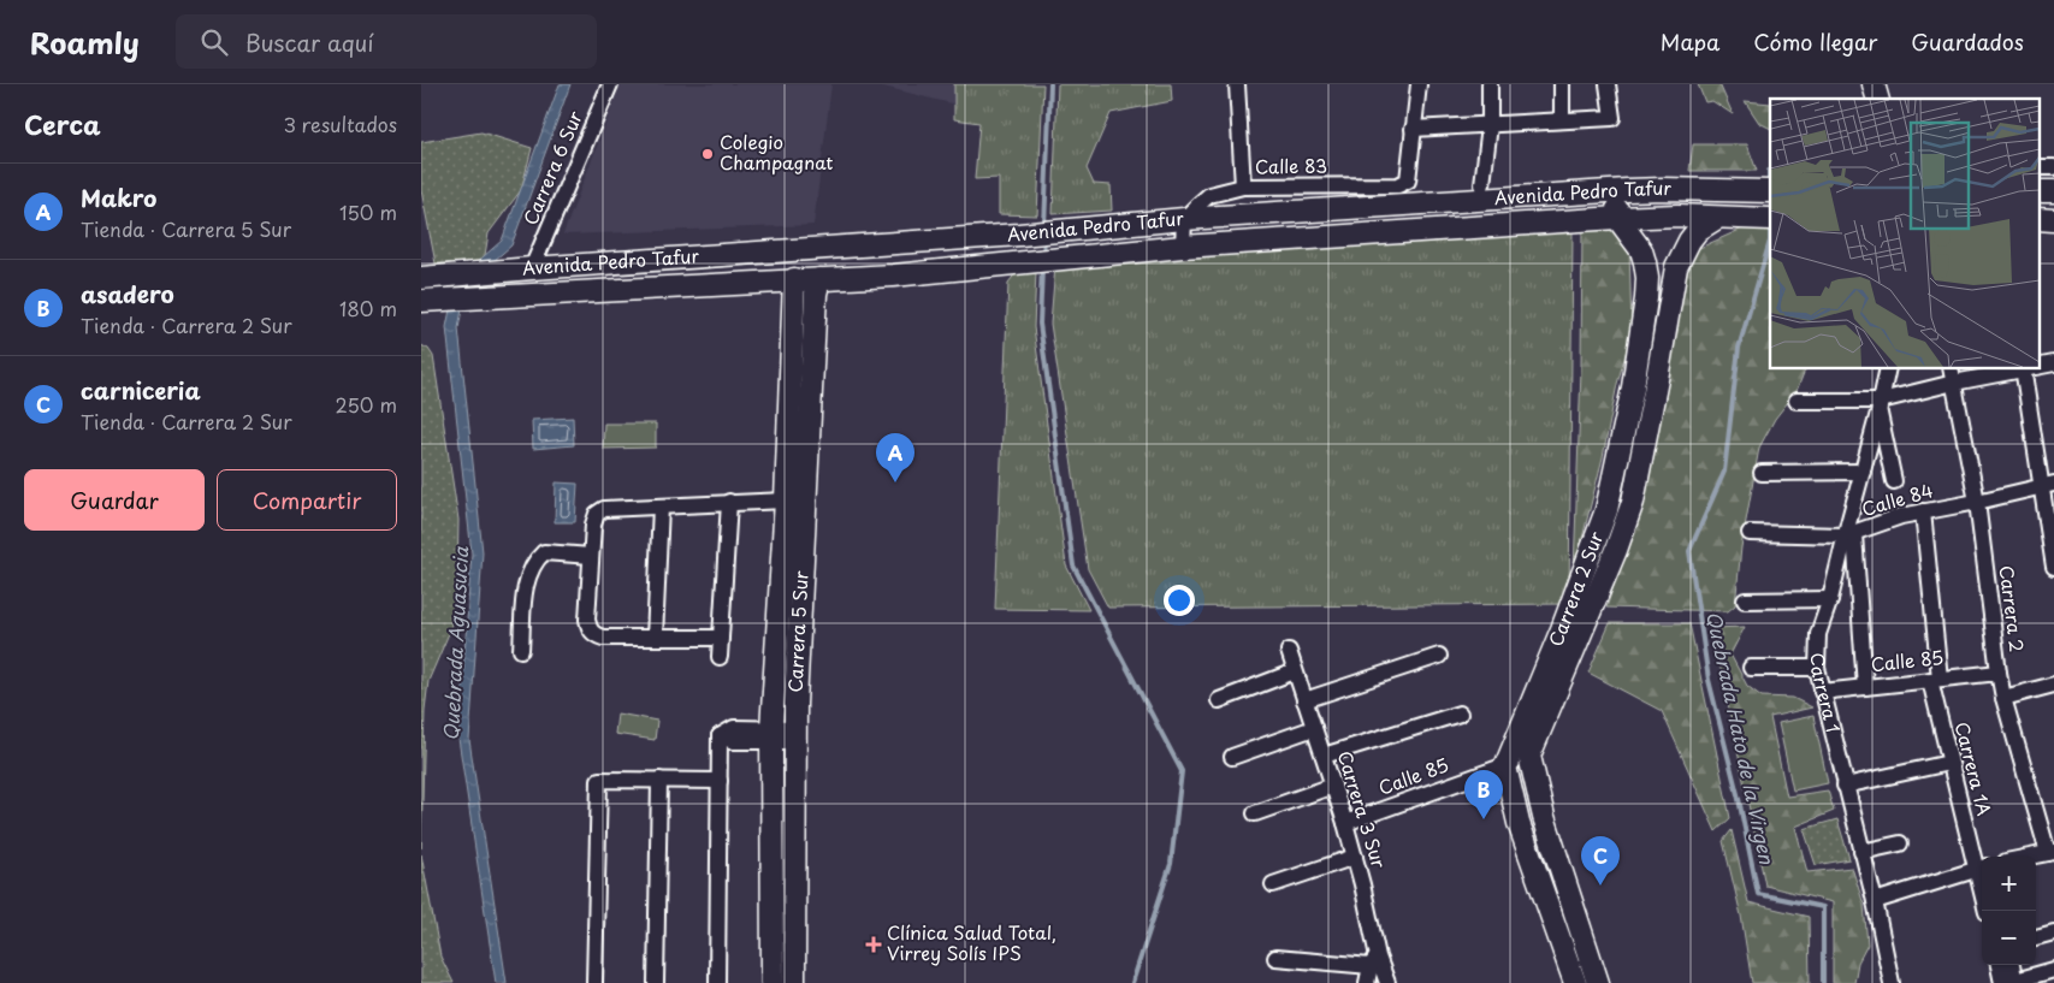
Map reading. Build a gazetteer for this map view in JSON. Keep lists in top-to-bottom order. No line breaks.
{"streets":{"street":["Calle 83","Carrera 6 Sur","Avenida Pedro Tafur","Calle 84","Carrera 2 Sur","Carrera 2","Carrera 5 Sur","Calle 85","Carrera 1","Carrera 1A","Carrera 3 Sur"]},"crossings":[["Calle 83","Avenida Pedro Tafur"],["Carrera 6 Sur","Avenida Pedro Tafur"],["Avenida Pedro Tafur","Carrera 2 Sur"],["Avenida Pedro Tafur","Carrera 5 Sur"],["Calle 84","Carrera 2"],["Calle 84","Carrera 1"],["Calle 84","Carrera 1A"],["Carrera 2 Sur","Calle 85"],["Carrera 2","Calle 85"],["Calle 85","Carrera 1"],["Calle 85","Carrera 1A"],["Calle 85","Carrera 3 Sur"]],"water":["Quebrada Aguasucia","Quebrada Hato de la Virgen"],"places":{"other":["Colegio Champagnat"],"health":["Clínica Salud Total, Virrey Solís IPS"]},"page":{"header":"Roamly","search":"Buscar aquí","nav":["Mapa","Cómo llegar","Guardados"],"heading":["Cerca","3 resultados"],"list":[{"mark":"A","name":"Makro","note":"Tienda · Carrera 5 Sur","value":"150 m"},{"mark":"B","name":"asadero","note":"Tienda · Carrera 2 Sur","value":"180 m"},{"mark":"C","name":"carniceria","note":"Tienda · Carrera 2 Sur","value":"250 m"}],"pins":["A","B","C"],"buttons":["Guardar","Compartir"],"map_buttons":["+","−"]}}
